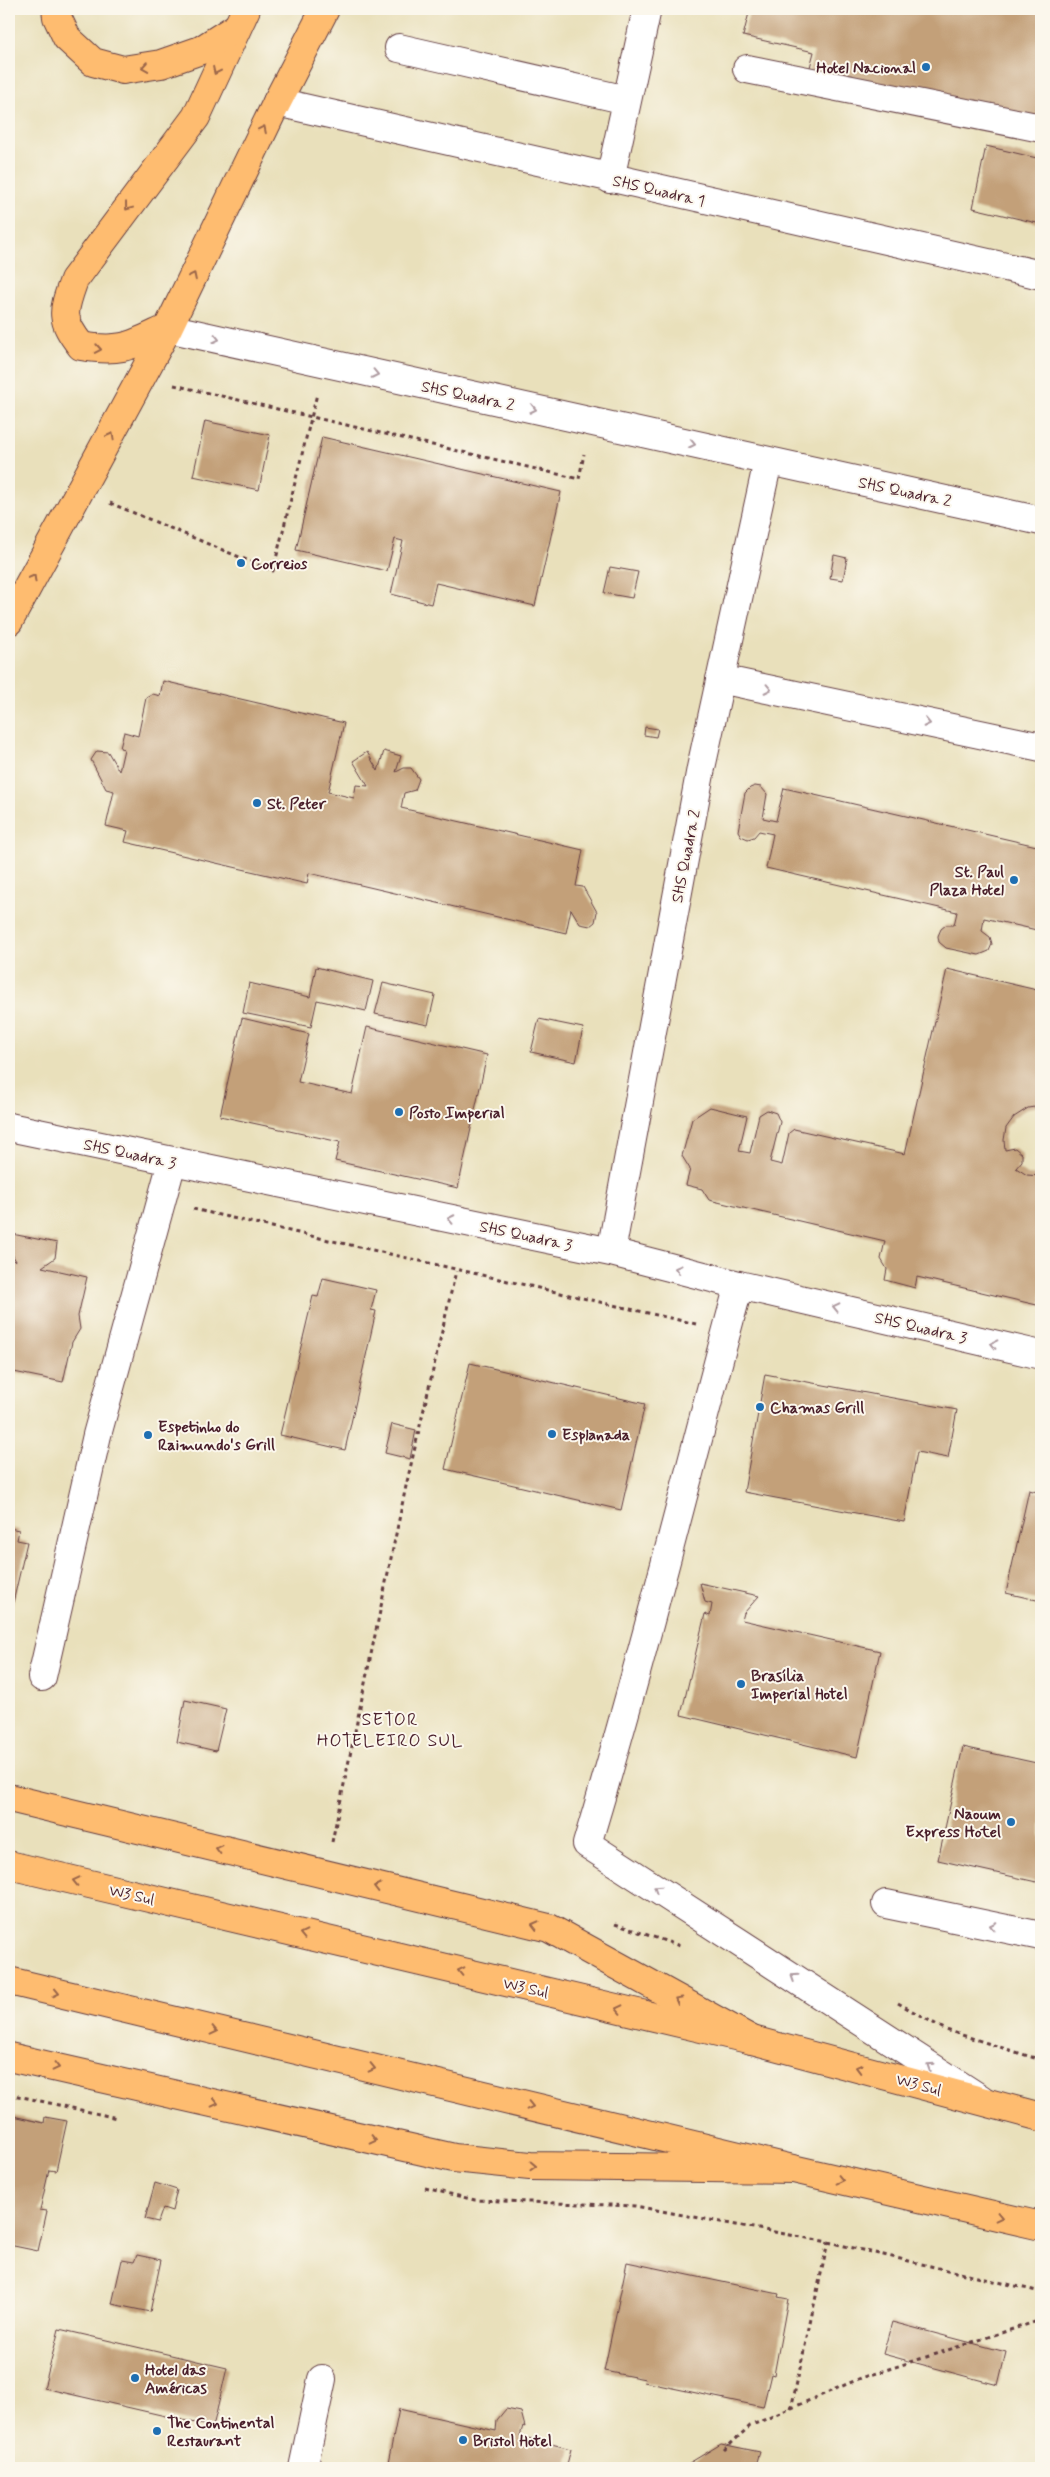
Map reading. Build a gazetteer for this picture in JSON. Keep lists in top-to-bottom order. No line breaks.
{"streets":{"main road":["W3 Sul"],"street":["SHS Quadra 1","SHS Quadra 2","SHS Quadra 3"]},"crossings":[["SHS Quadra 2","SHS Quadra 3"]],"one_way":["SHS Quadra 2","SHS Quadra 3"],"districts":["SETOR HOTELEIRO SUL"],"places":["Hotel Nacional","Correios","St. Peter","St. Paul Plaza Hotel","Posto Imperial","Chamas Grill","Esplanada","Espetinho do Raimundo's Grill","Brasília Imperial Hotel","Naoum Express Hotel","Hotel das Américas","The Continental Restaurant","Bristol Hotel"]}
